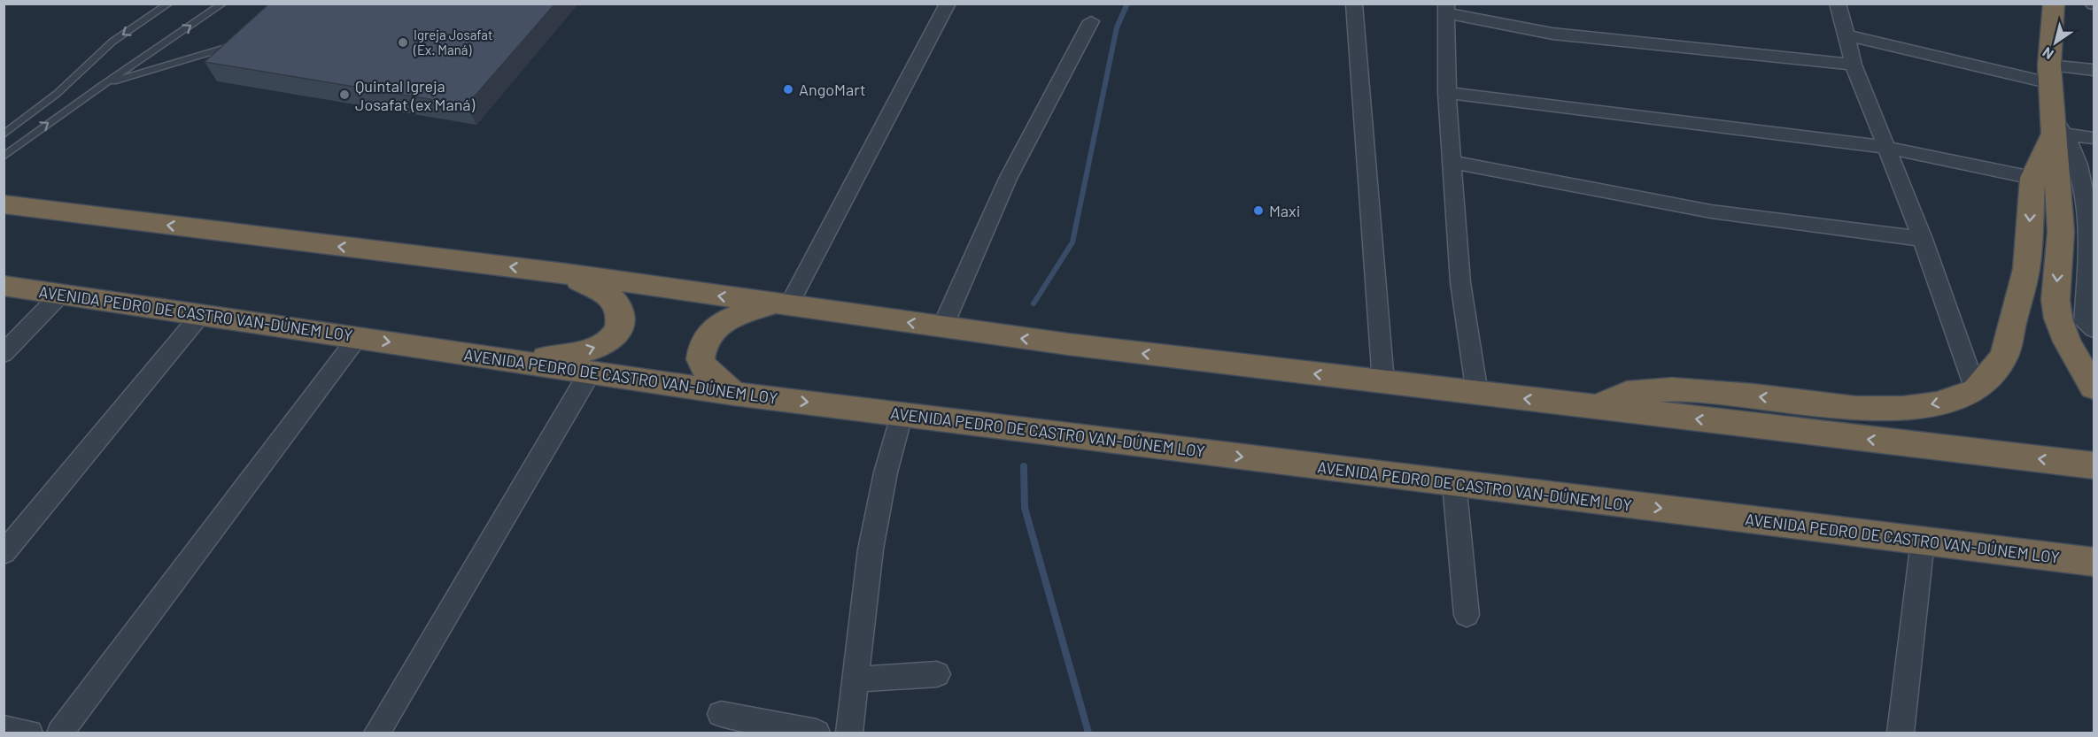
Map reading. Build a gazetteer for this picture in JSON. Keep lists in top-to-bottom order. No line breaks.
{"streets":{"highway":["AVENIDA PEDRO DE CASTRO VAN-DÚNEM LOY"]},"places":["Igreja Josafat (Ex. Maná)","AngoMart","Quintal Igreja Josafat (ex Maná)","Maxi"],"north":"bottom left"}
